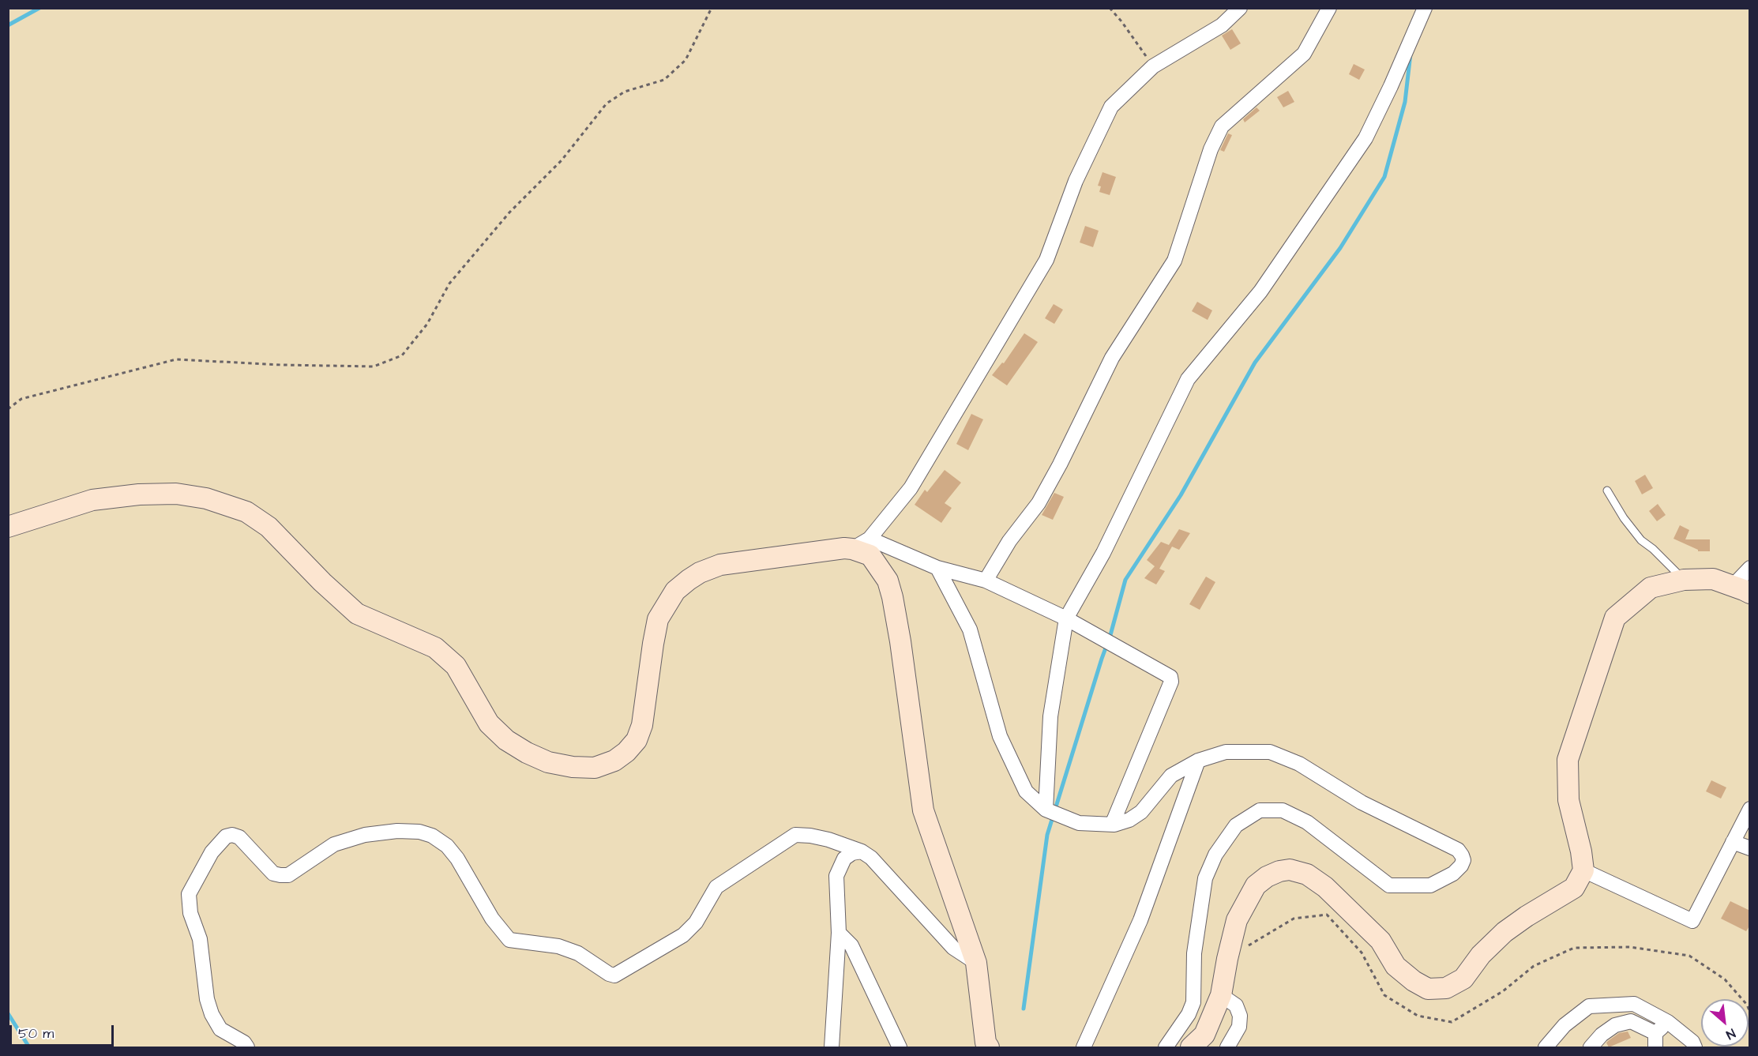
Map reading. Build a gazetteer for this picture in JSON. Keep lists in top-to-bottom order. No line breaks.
{"scale_bar":"50 m","north":"bottom right"}
